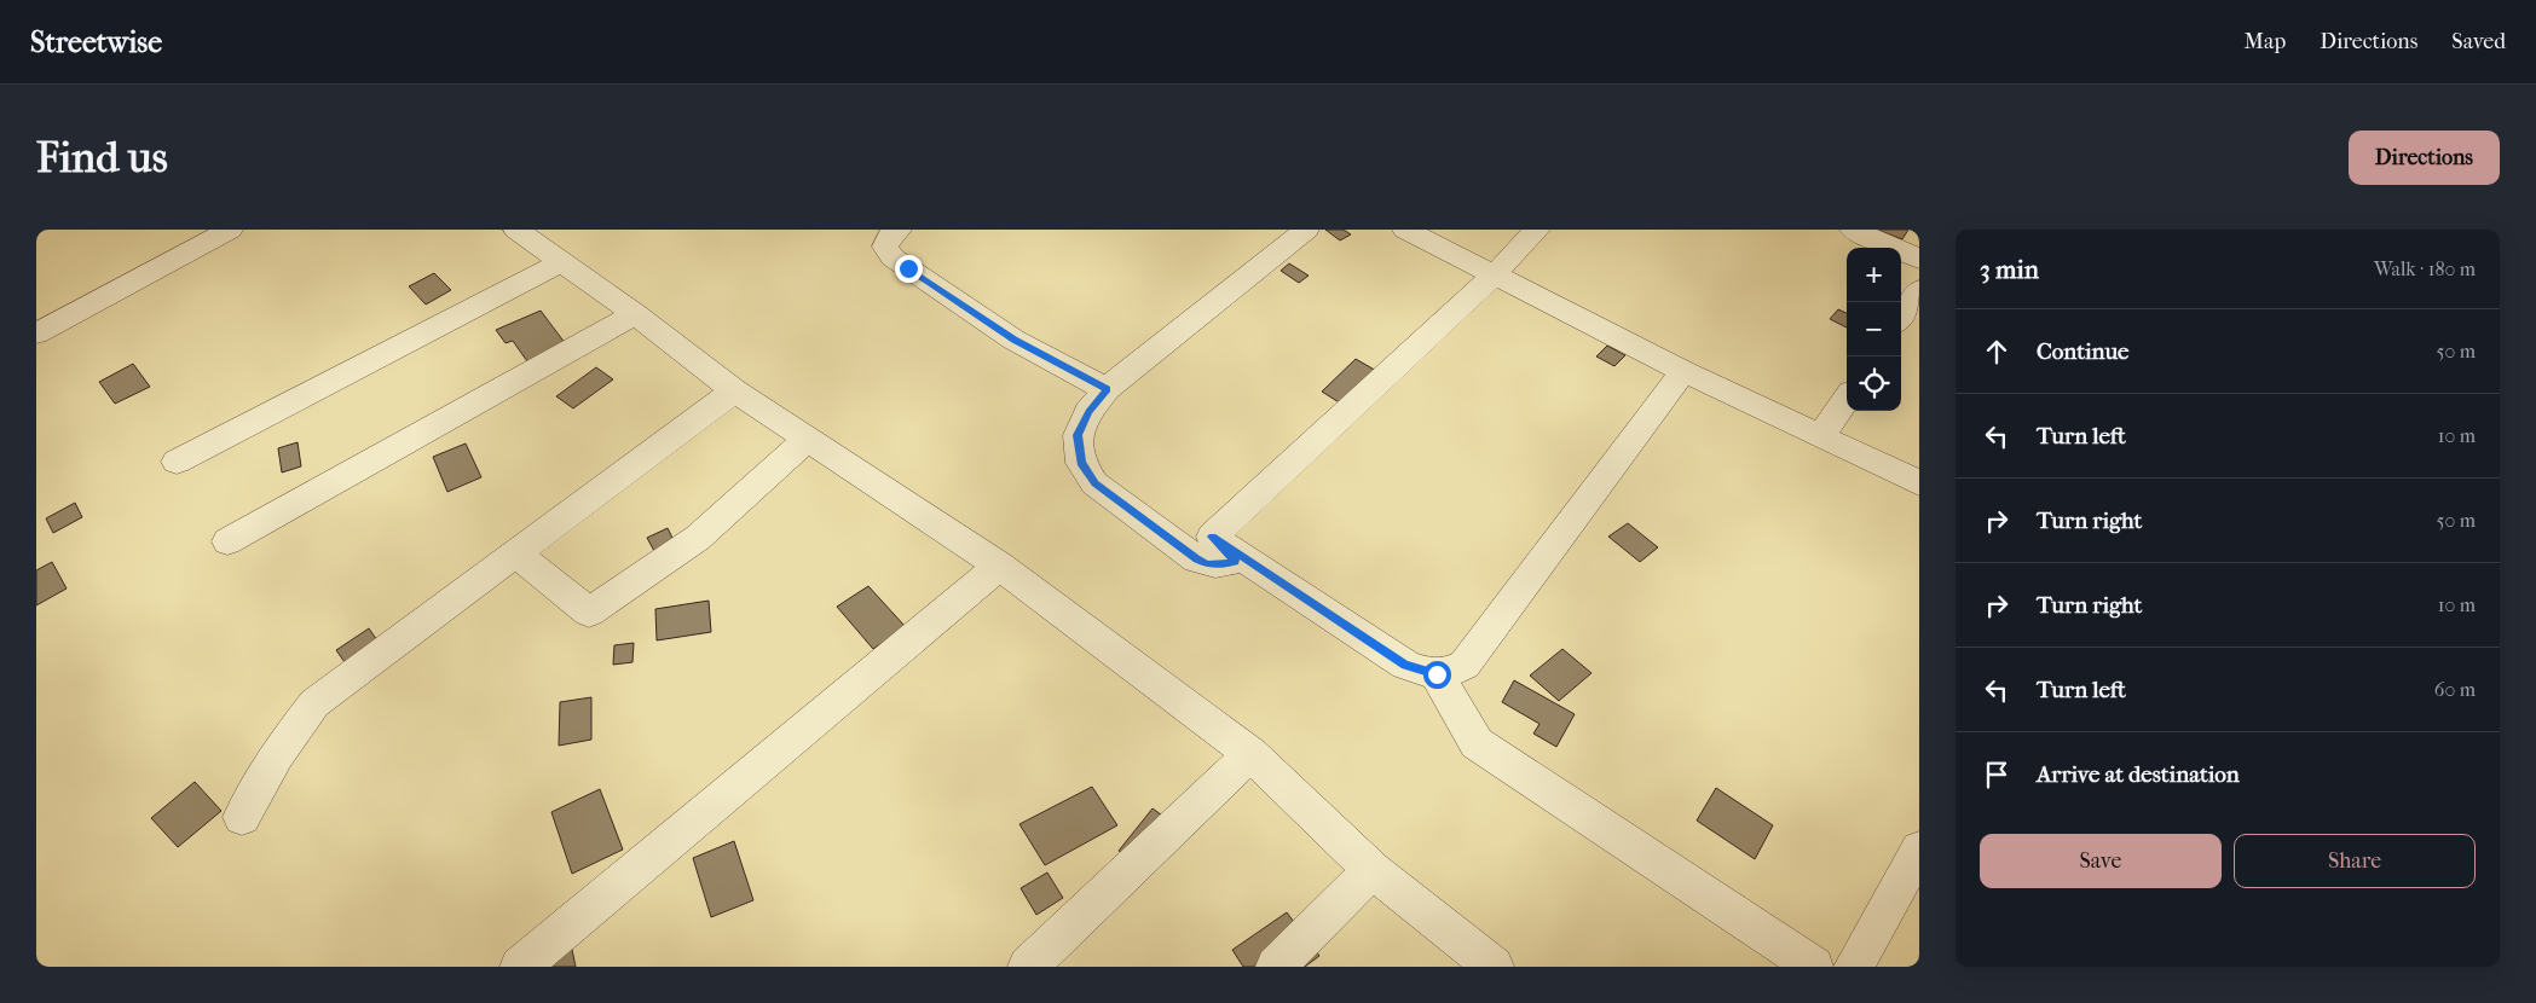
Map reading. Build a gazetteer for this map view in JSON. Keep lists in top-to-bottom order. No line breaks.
{"page":{"header":"Streetwise","nav":["Map","Directions","Saved"],"buttons":["Directions",["Save","Share"]],"title":"Find us","heading":["3 min","Walk · 180 m"],"map_buttons":["+","−"],"list":[["Continue","50 m"],["Turn left","10 m"],["Turn right","50 m"],["Turn right","10 m"],["Turn left","60 m"],"Arrive at destination"]}}
